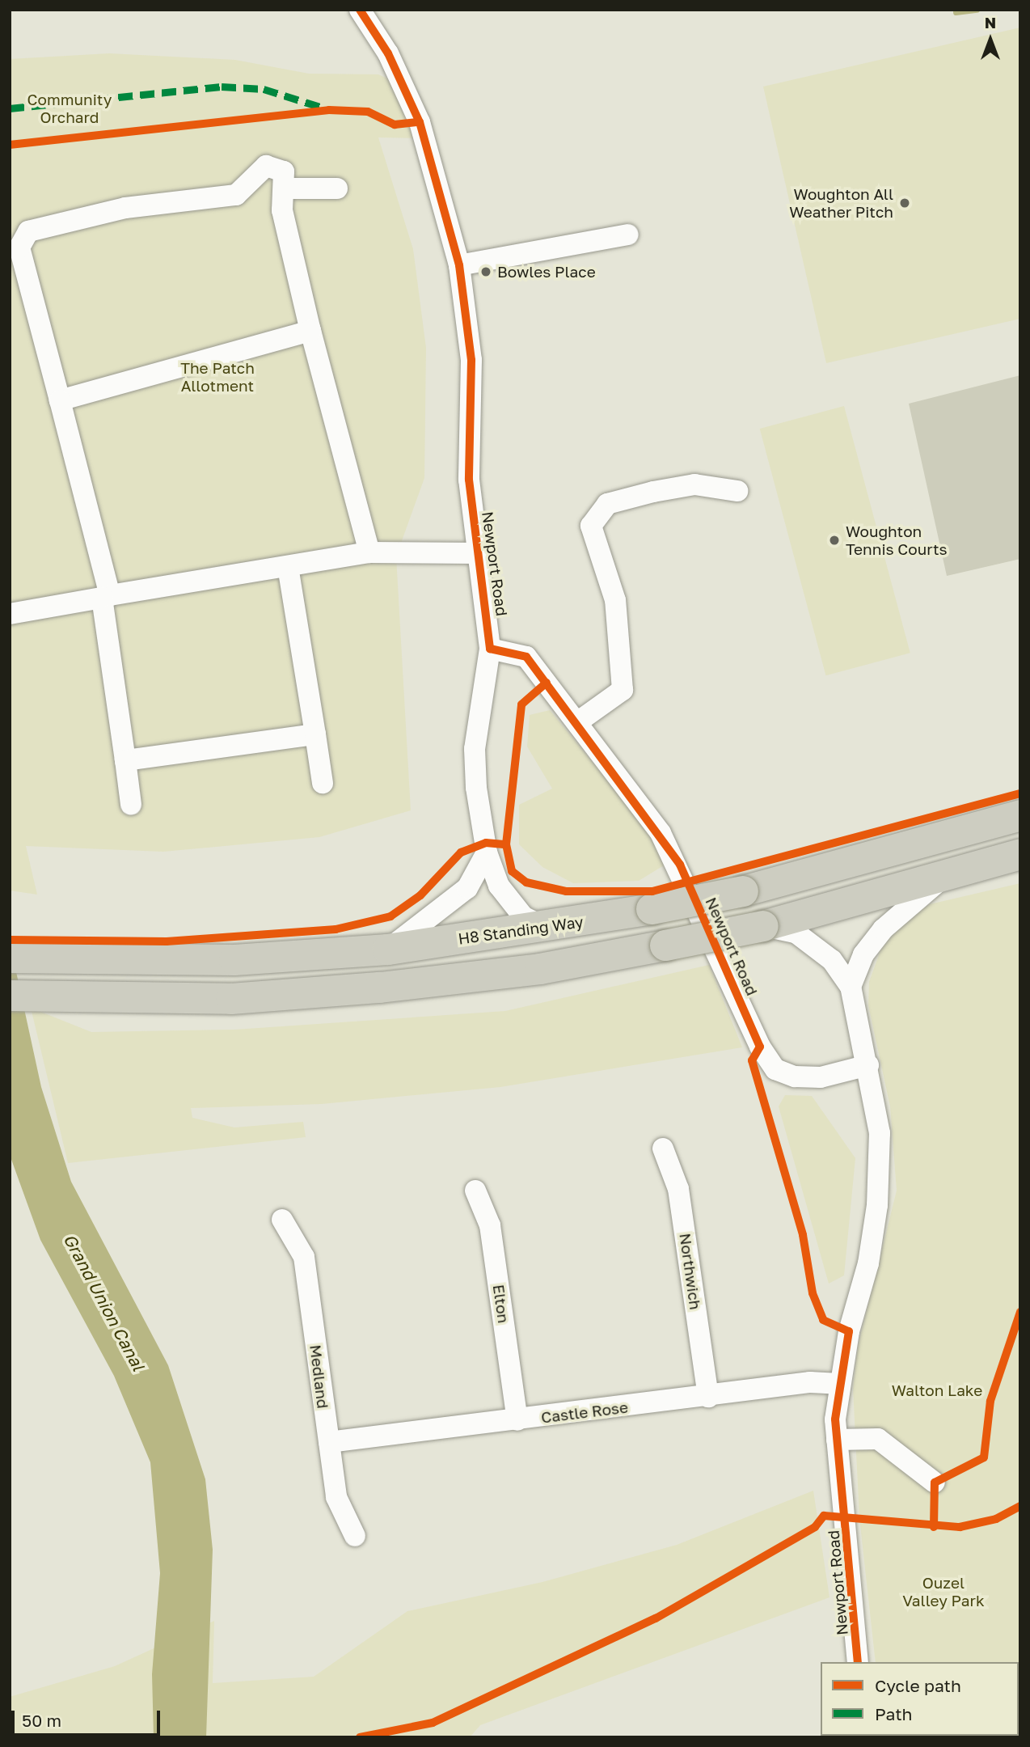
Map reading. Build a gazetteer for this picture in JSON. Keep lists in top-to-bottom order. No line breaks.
{"streets":{"highway":["H8 Standing Way"],"street":["Newport Road","Northwich","Elton","Medland","Castle Rose"]},"crossings":[["Newport Road","H8 Standing Way"],["Newport Road","Castle Rose"],["Northwich","Castle Rose"],["Elton","Castle Rose"],["Medland","Castle Rose"]],"water":["Grand Union Canal"],"parks":["Community Orchard","The Patch Allotment","Walton Lake","Ouzel Valley Park"],"places":["Woughton All Weather Pitch","Bowles Place","Woughton Tennis Courts"],"legend":["Cycle path","Path"],"scale_bar":"50 m","north":"top"}
